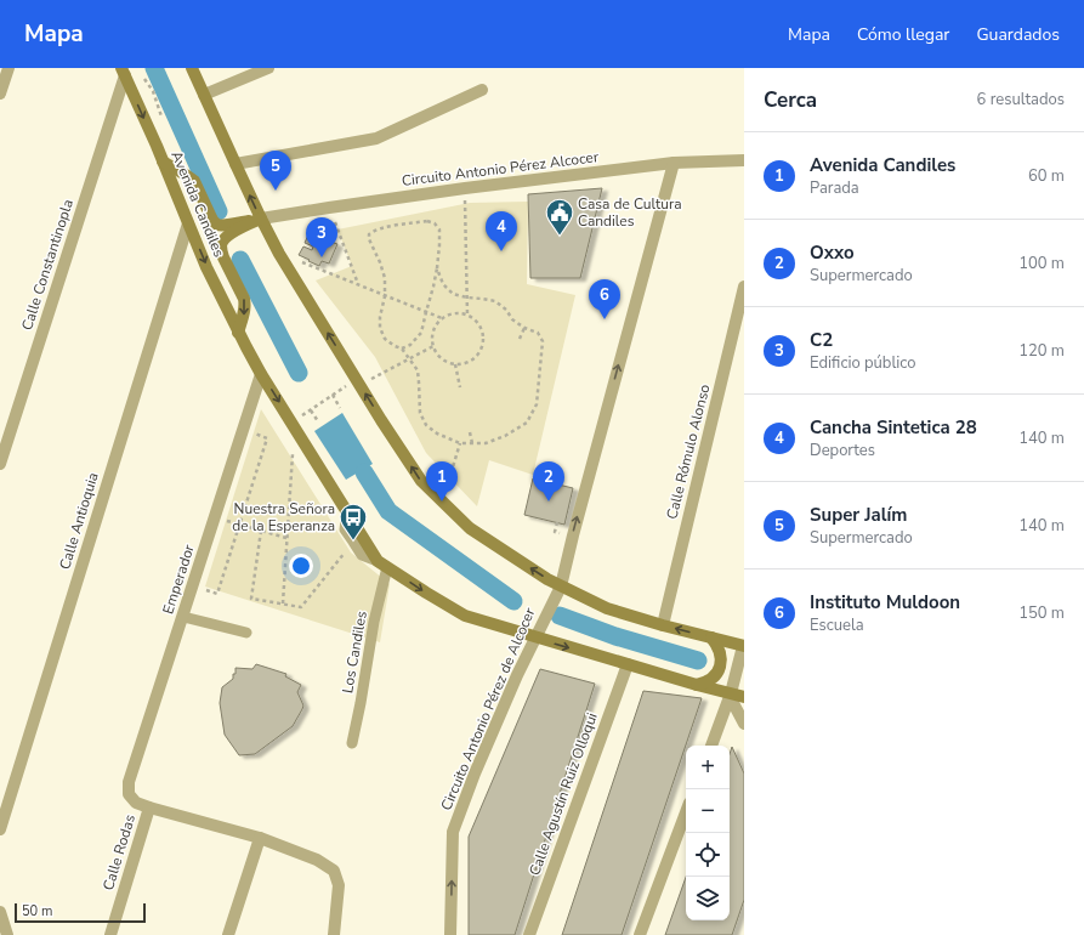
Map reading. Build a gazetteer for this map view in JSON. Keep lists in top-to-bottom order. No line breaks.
{"streets":{"main road":["Avenida Candiles"],"street":["Circuito Antonio Pérez Alcocer","Calle Constantinopla","Calle Rómulo Alonso","Calle Antioquia","Emperador","Circuito Antonio Pérez de Alcocer","Calle Agustín Ruiz Olloqui","Calle Rodas"],"lane":["Los Candiles"]},"crossings":[["Circuito Antonio Pérez Alcocer","Circuito Antonio Pérez de Alcocer"],["Avenida Candiles","Calle Constantinopla"],["Avenida Candiles","Calle Antioquia"],["Avenida Candiles","Emperador"],["Avenida Candiles","Los Candiles"],["Avenida Candiles","Circuito Antonio Pérez de Alcocer"],["Avenida Candiles","Calle Agustín Ruiz Olloqui"],["Emperador","Calle Rodas"]],"one_way":["Circuito Antonio Pérez de Alcocer"],"places":{"public building":["Casa de Cultura Candiles"],"bus stop":["Nuestra Señora de la Esperanza"]},"scale_bar":"50 m","page":{"header":"Mapa","nav":["Mapa","Cómo llegar","Guardados"],"heading":["Cerca","6 resultados"],"list":[{"mark":"1","name":"Avenida Candiles","note":"Parada","value":"60 m"},{"mark":"2","name":"Oxxo","note":"Supermercado","value":"100 m"},{"mark":"3","name":"C2","note":"Edificio público","value":"120 m"},{"mark":"4","name":"Cancha Sintetica 28","note":"Deportes","value":"140 m"},{"mark":"5","name":"Super Jalím","note":"Supermercado","value":"140 m"},{"mark":"6","name":"Instituto Muldoon","note":"Escuela","value":"150 m"}],"pins":["5","4","3","6","1","2"],"map_buttons":["+","−"],"scale":"50 m"}}
